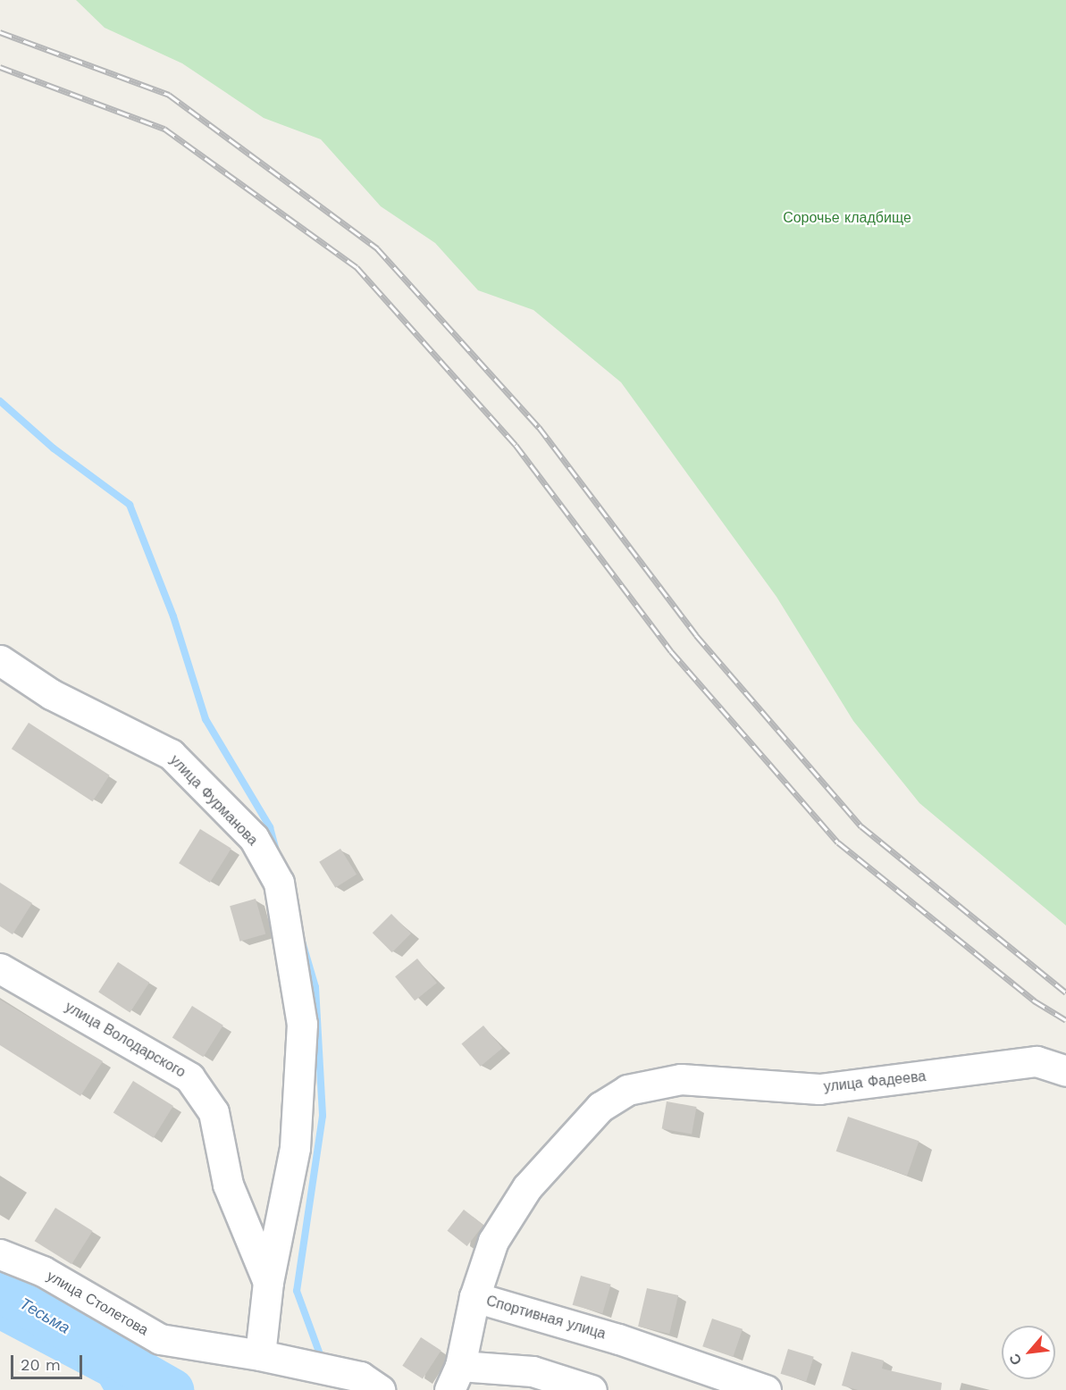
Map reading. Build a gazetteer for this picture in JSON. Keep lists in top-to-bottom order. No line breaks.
{"streets":{"street":["улица Фурманова","улица Володарского","улица Фадеева","улица Столетова","Спортивная улица"]},"crossings":[["улица Фурманова","улица Володарского"],["улица Володарского","улица Столетова"],["улица Фадеева","Спортивная улица"]],"water":["Тесьма"],"parks":["Сорочье кладбище"],"scale_bar":"20 m","north":"bottom left"}
